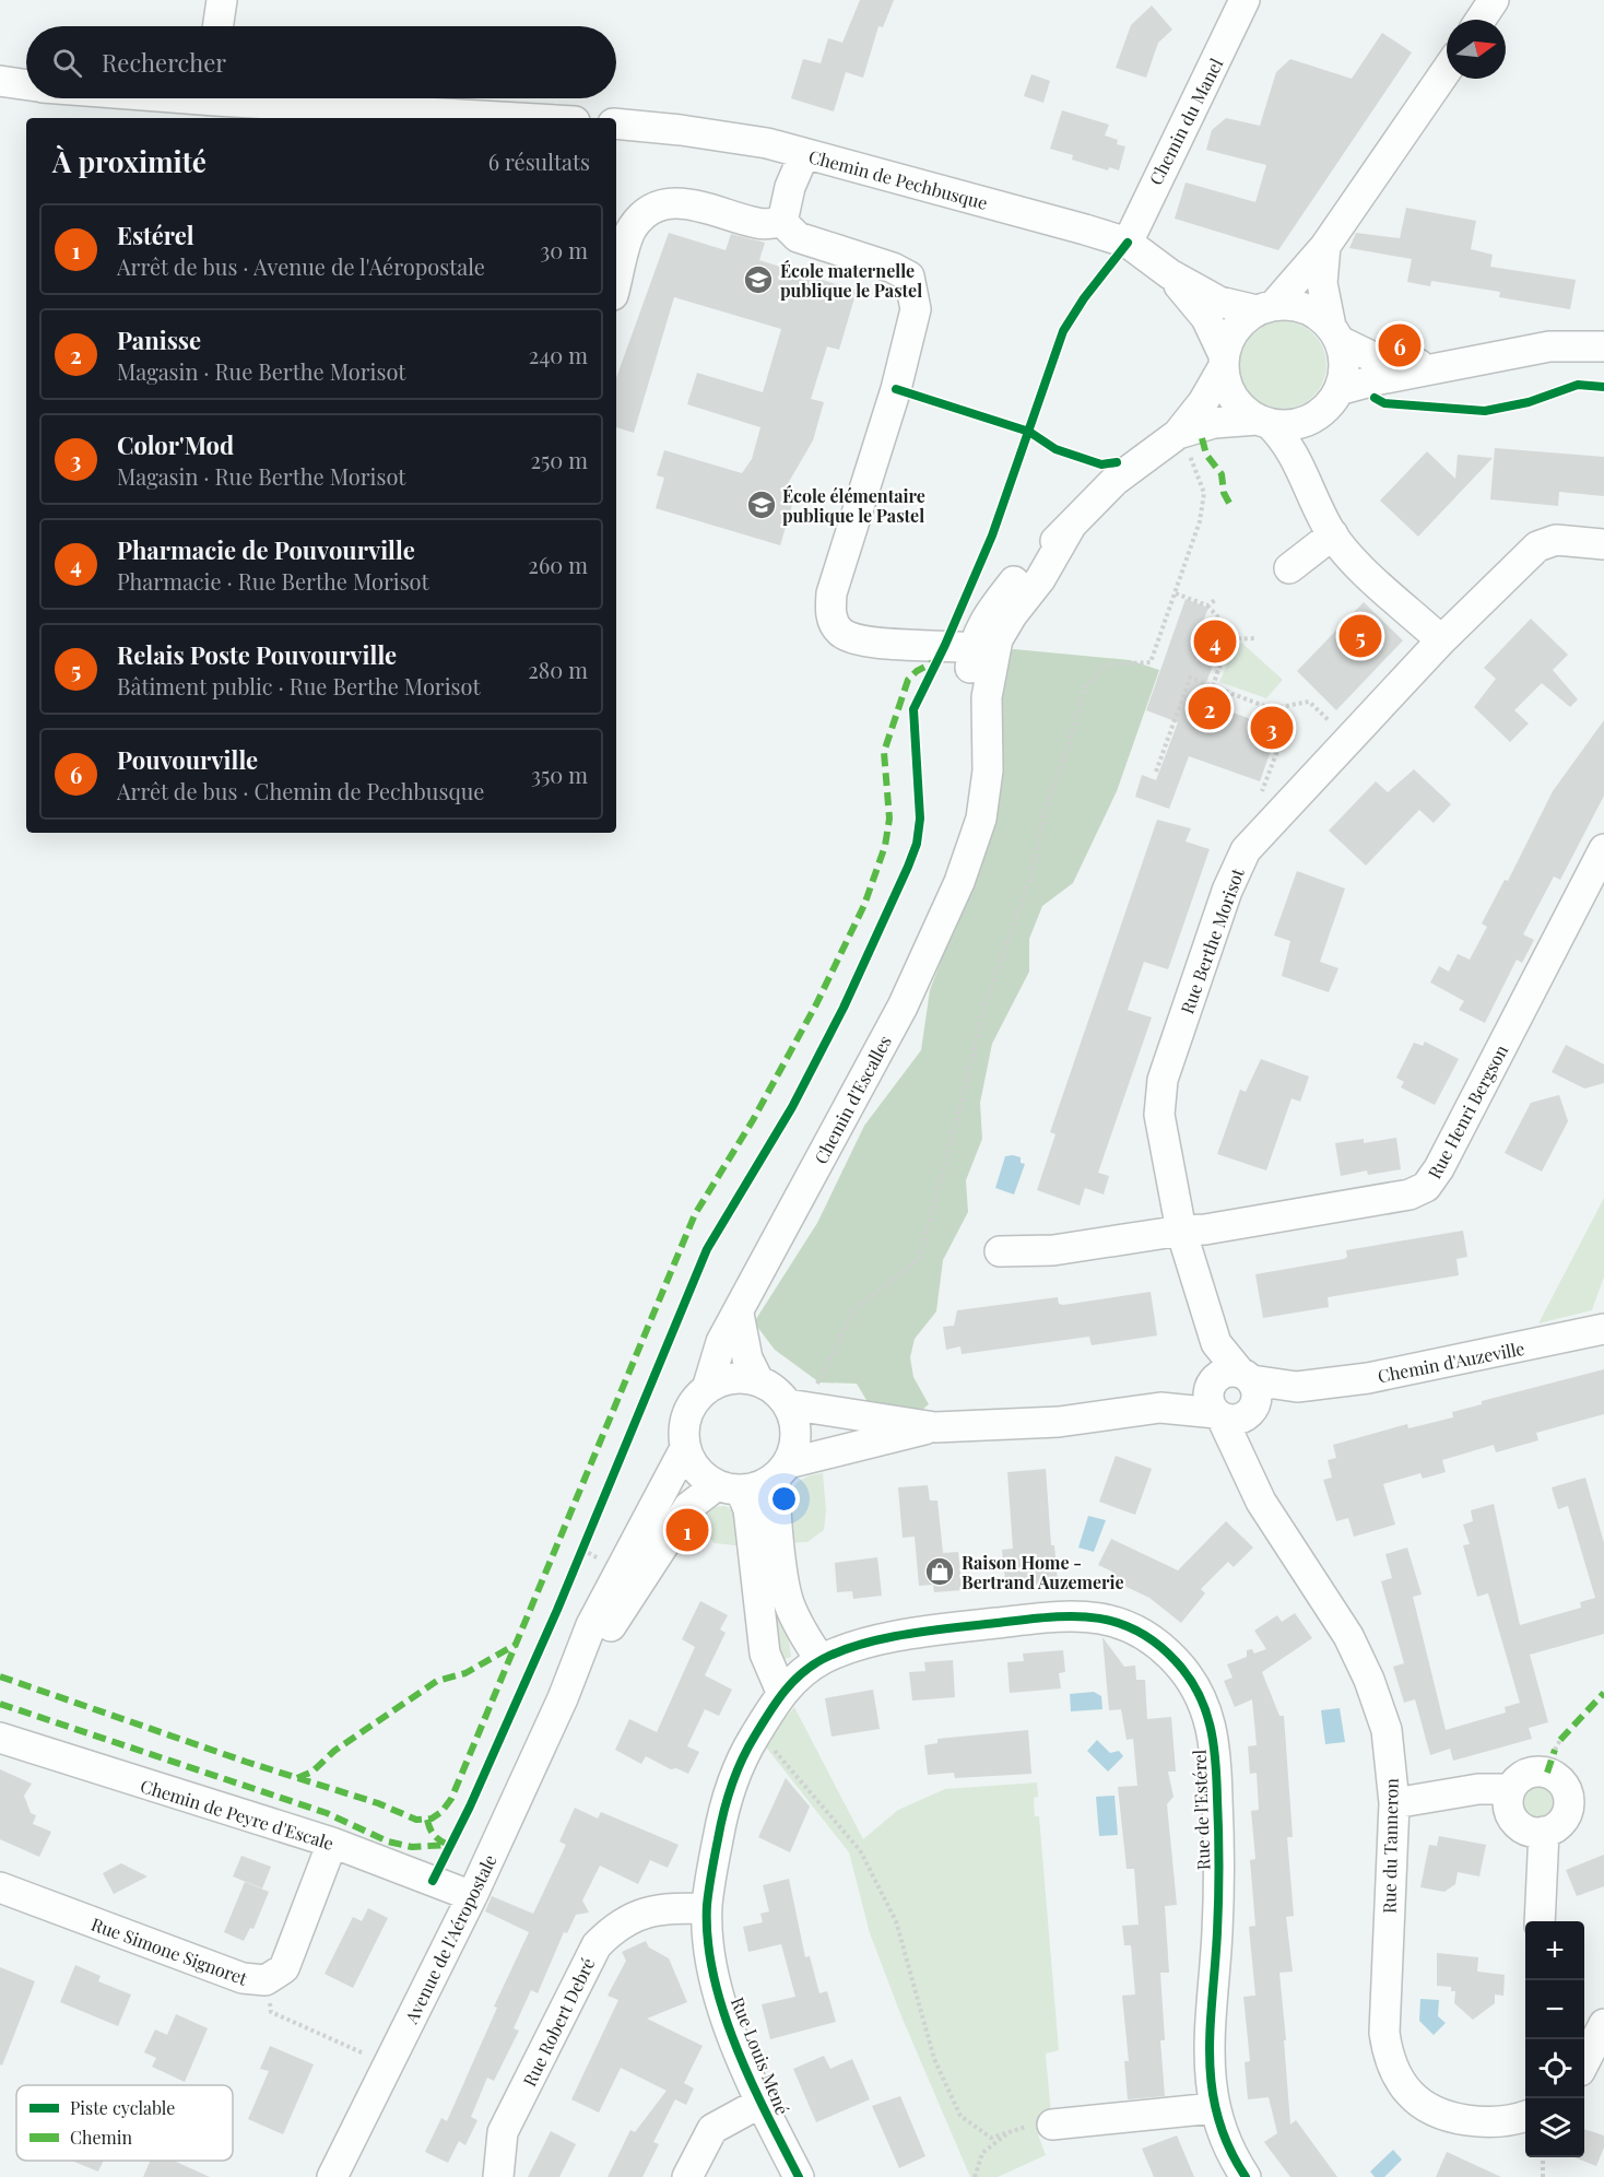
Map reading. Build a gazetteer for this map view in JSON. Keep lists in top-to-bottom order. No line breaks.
{"streets":{"street":["Chemin du Manel","Chemin de Pechbusque","Rue Berthe Morisot","Chemin d'Escalles","Rue Henri Bergson","Chemin d'Auzeville","Rue de l'Estérel","Chemin de Peyre d'Escale","Rue du Tanneron","Avenue de l'Aéropostale","Rue Simone Signoret","Rue Robert Debré","Rue Louis Mené"]},"crossings":[["Chemin du Manel","Chemin de Pechbusque"],["Chemin de Pechbusque","Chemin d'Escalles"],["Rue Berthe Morisot","Rue Henri Bergson"],["Rue Berthe Morisot","Chemin d'Auzeville"],["Rue Berthe Morisot","Rue du Tanneron"],["Chemin d'Escalles","Chemin d'Auzeville"],["Chemin d'Escalles","Avenue de l'Aéropostale"],["Chemin d'Auzeville","Rue du Tanneron"],["Chemin d'Auzeville","Avenue de l'Aéropostale"],["Rue de l'Estérel","Rue Louis Mené"],["Chemin de Peyre d'Escale","Avenue de l'Aéropostale"],["Chemin de Peyre d'Escale","Rue Simone Signoret"],["Rue Robert Debré","Rue Louis Mené"]],"places":{"school or university":["École maternelle publique le Pastel","École élémentaire publique le Pastel"],"shop":["Raison Home - Bertrand Auzemerie"]},"legend":["Piste cyclable","Chemin"],"north":"right","page":{"search":"Rechercher","heading":["À proximité","6 résultats"],"list":[{"mark":"1","name":"Estérel","note":"Arrêt de bus · Avenue de l'Aéropostale","value":"30 m"},{"mark":"2","name":"Panisse","note":"Magasin · Rue Berthe Morisot","value":"240 m"},{"mark":"3","name":"Color'Mod","note":"Magasin · Rue Berthe Morisot","value":"250 m"},{"mark":"4","name":"Pharmacie de Pouvourville","note":"Pharmacie · Rue Berthe Morisot","value":"260 m"},{"mark":"5","name":"Relais Poste Pouvourville","note":"Bâtiment public · Rue Berthe Morisot","value":"280 m"},{"mark":"6","name":"Pouvourville","note":"Arrêt de bus · Chemin de Pechbusque","value":"350 m"}],"pins":["6","5","4","2","3","1"],"map_buttons":["+","−"]}}
